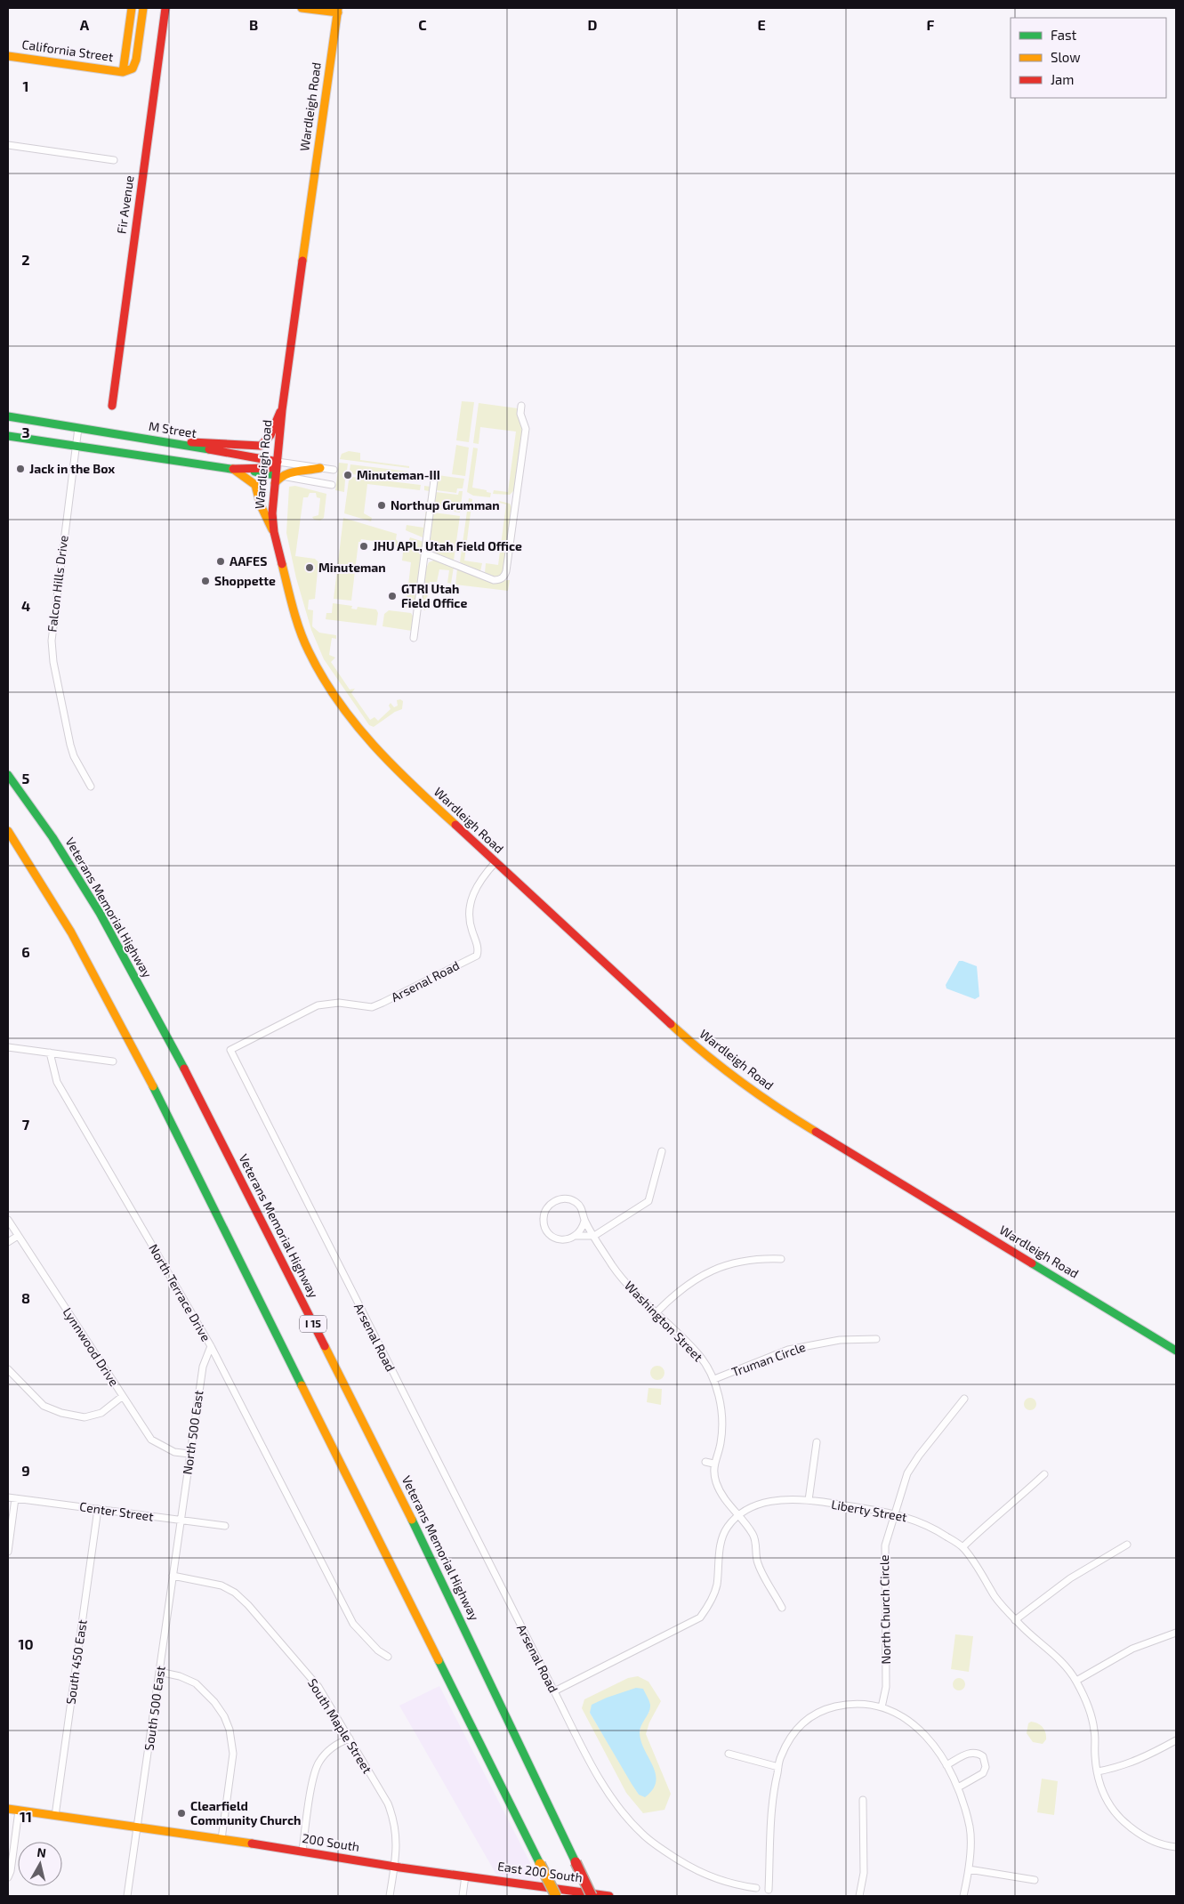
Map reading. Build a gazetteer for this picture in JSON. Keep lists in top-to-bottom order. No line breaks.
{"streets":{"main road":["California Street","Wardleigh Road","Fir Avenue","M Street","Veterans Memorial Highway","I 15","200 South","East 200 South"],"street":["Falcon Hills Drive","Arsenal Road","North Terrace Drive","Washington Street","Lynnwood Drive","Truman Circle","North 500 East","Liberty Street","Center Street","North Church Circle","South 450 East","South 500 East","South Maple Street"]},"crossings":[["Wardleigh Road","M Street"],["Wardleigh Road","Arsenal Road"],["M Street","Falcon Hills Drive"],["Arsenal Road","Liberty Street"],["North Terrace Drive","North 500 East"],["Washington Street","Truman Circle"],["Lynnwood Drive","North 500 East"],["North 500 East","Center Street"],["North 500 East","South 500 East"],["Liberty Street","North Church Circle"],["Center Street","South 450 East"],["Center Street","South 500 East"],["South 450 East","200 South"],["South 500 East","South Maple Street"],["South 500 East","200 South"],["South Maple Street","200 South"],["200 South","East 200 South"]],"places":["Jack in the Box","Minuteman-III","Northup Grumman","JHU APL, Utah Field Office","AAFES","Minuteman","Shoppette","GTRI Utah Field Office","Clearfield Community Church"],"legend":["Fast","Slow","Jam"],"north":"top","grid":{"columns":["A","B","C","D","E","F"],"rows":["1","2","3","4","5","6","7","8","9","10","11"]}}
